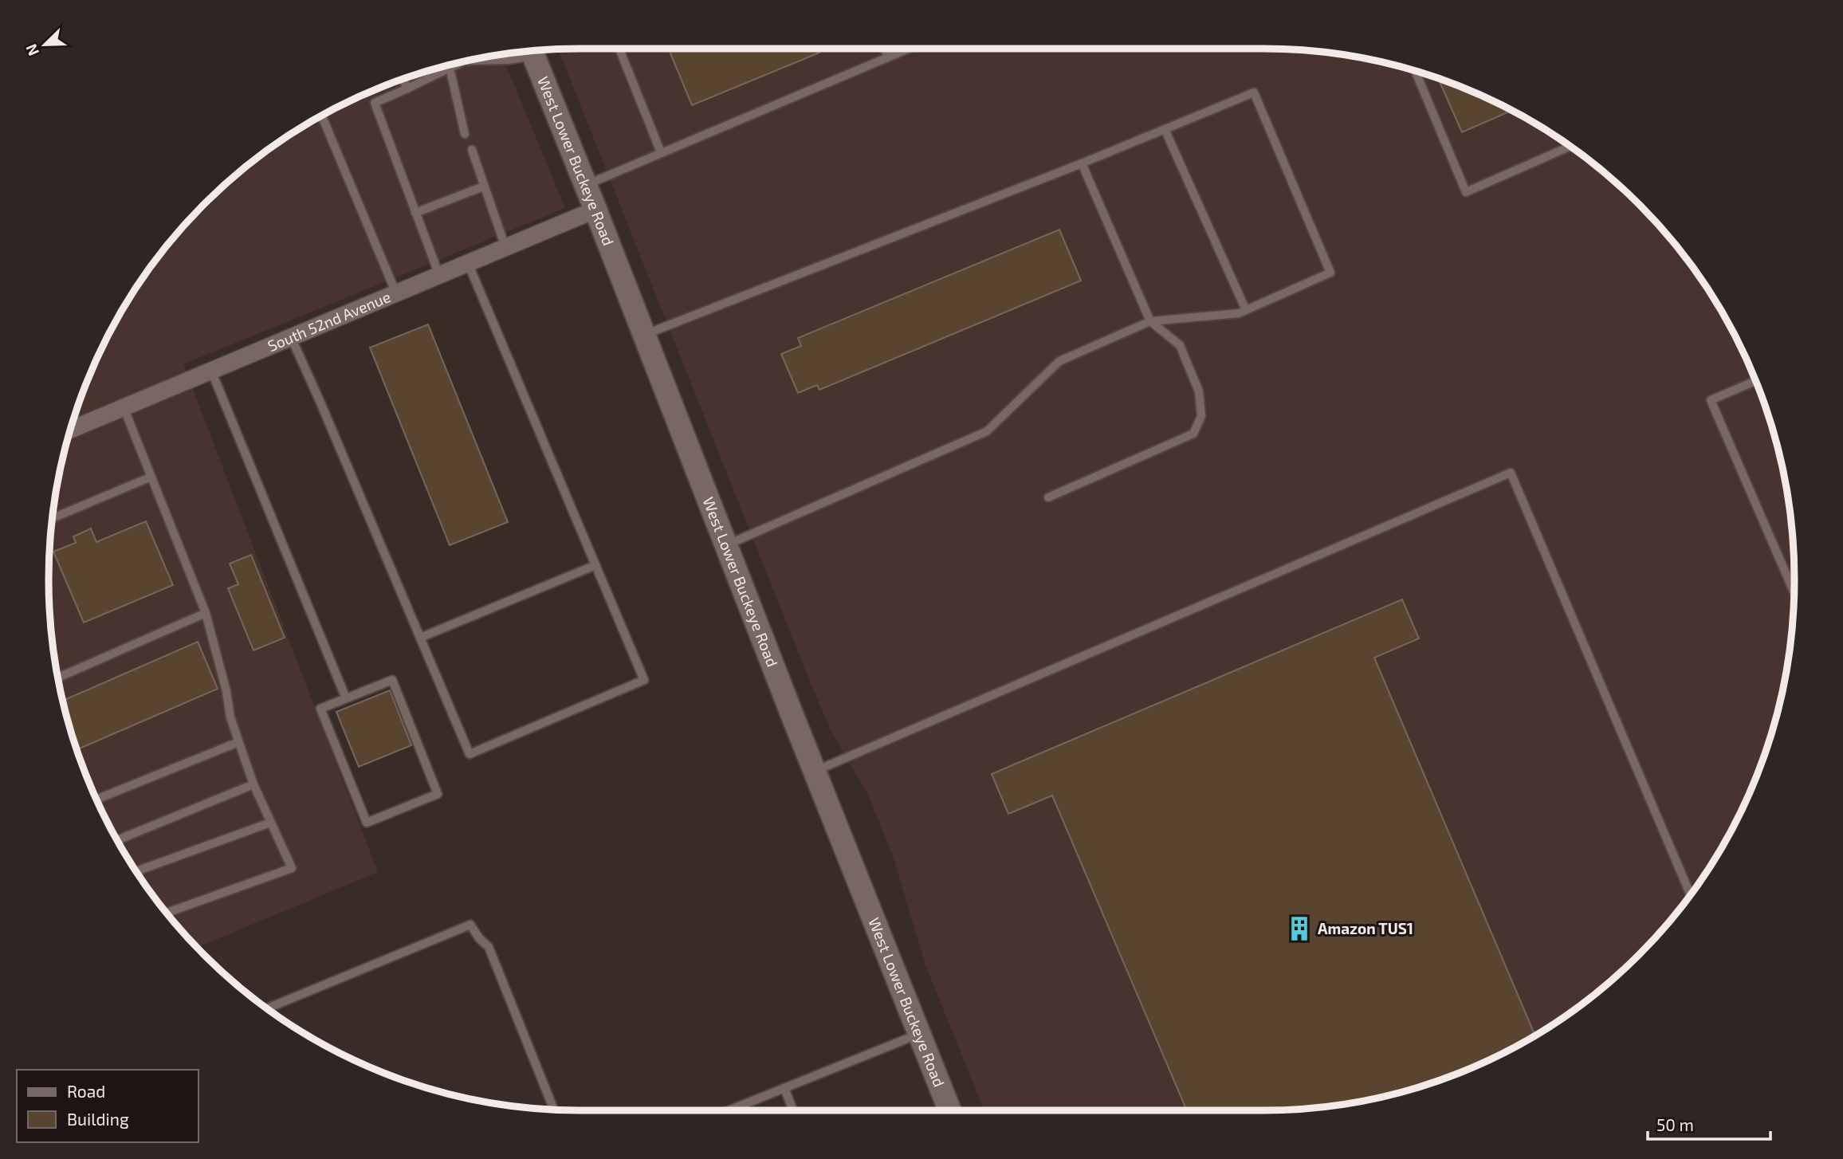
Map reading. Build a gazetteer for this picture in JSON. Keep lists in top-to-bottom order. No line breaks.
{"streets":{"main road":["West Lower Buckeye Road"],"street":["South 52nd Avenue"]},"crossings":[["West Lower Buckeye Road","South 52nd Avenue"]],"places":{"building":["Amazon TUS1"]},"legend":["Road","Building"],"scale_bar":"50 m","north":"bottom left"}
